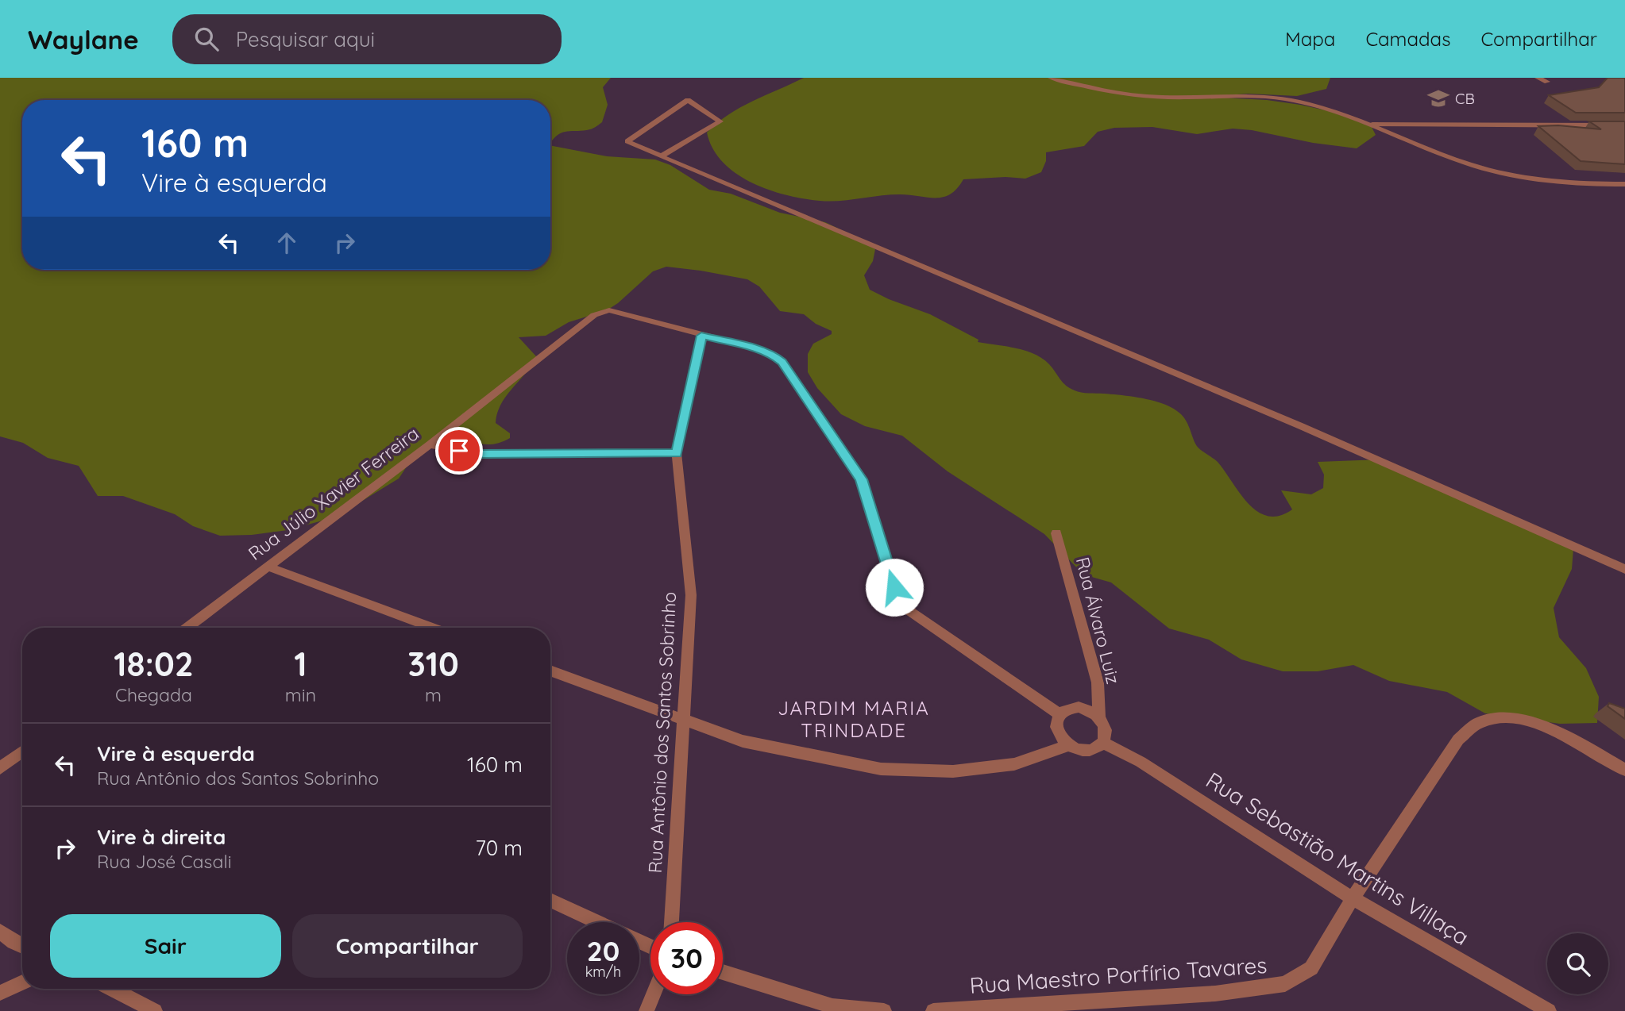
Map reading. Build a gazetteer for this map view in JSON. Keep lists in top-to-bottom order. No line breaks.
{"streets":{"street":["Rua Júlio Xavier Ferreira","Rua Álvaro Luiz","Rua Antônio dos Santos Sobrinho","Rua Sebastião Martins Villaça","Rua Maestro Porfírio Tavares"]},"crossings":[["Rua Júlio Xavier Ferreira","Rua Antônio dos Santos Sobrinho"],["Rua Álvaro Luiz","Rua Sebastião Martins Villaça"],["Rua Sebastião Martins Villaça","Rua Maestro Porfírio Tavares"]],"districts":["JARDIM MARIA TRINDADE"],"places":{"school or university":["CB"]},"page":{"header":"Waylane","search":"Pesquisar aqui","nav":["Mapa","Camadas","Compartilhar"],"turn":["160 m","Vire à esquerda"],"eta":["18:02","Chegada","1","min","310","m"],"list":[{"name":"Vire à esquerda","note":"Rua Antônio dos Santos Sobrinho","value":"160 m"},{"name":"Vire à direita","note":"Rua José Casali","value":"70 m"}],"buttons":["Sair","Compartilhar"],"speed":"20 km/h","limit":"30"}}
